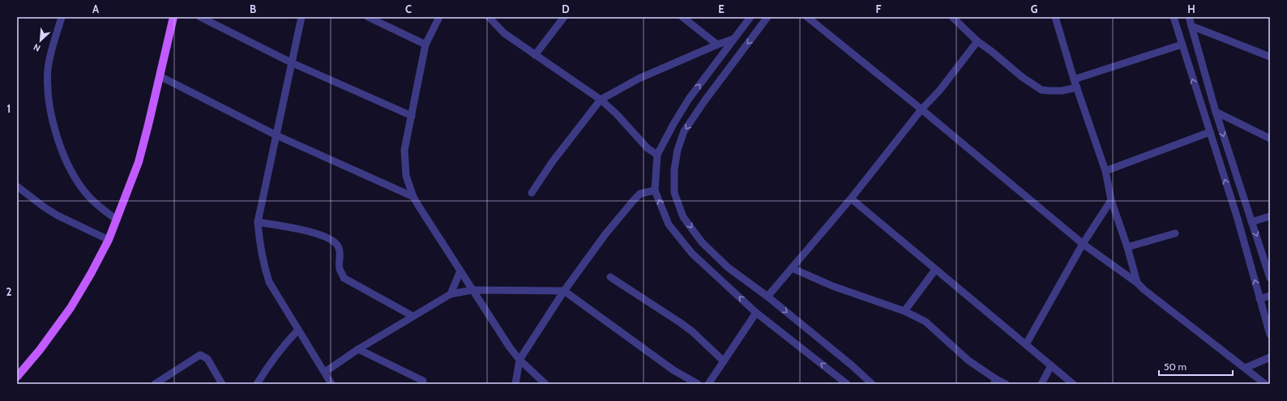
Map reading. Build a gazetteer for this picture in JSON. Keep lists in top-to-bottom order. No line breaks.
{"scale_bar":"50 m","north":"bottom left","grid":{"columns":["A","B","C","D","E","F","G","H"],"rows":["1","2"]}}
